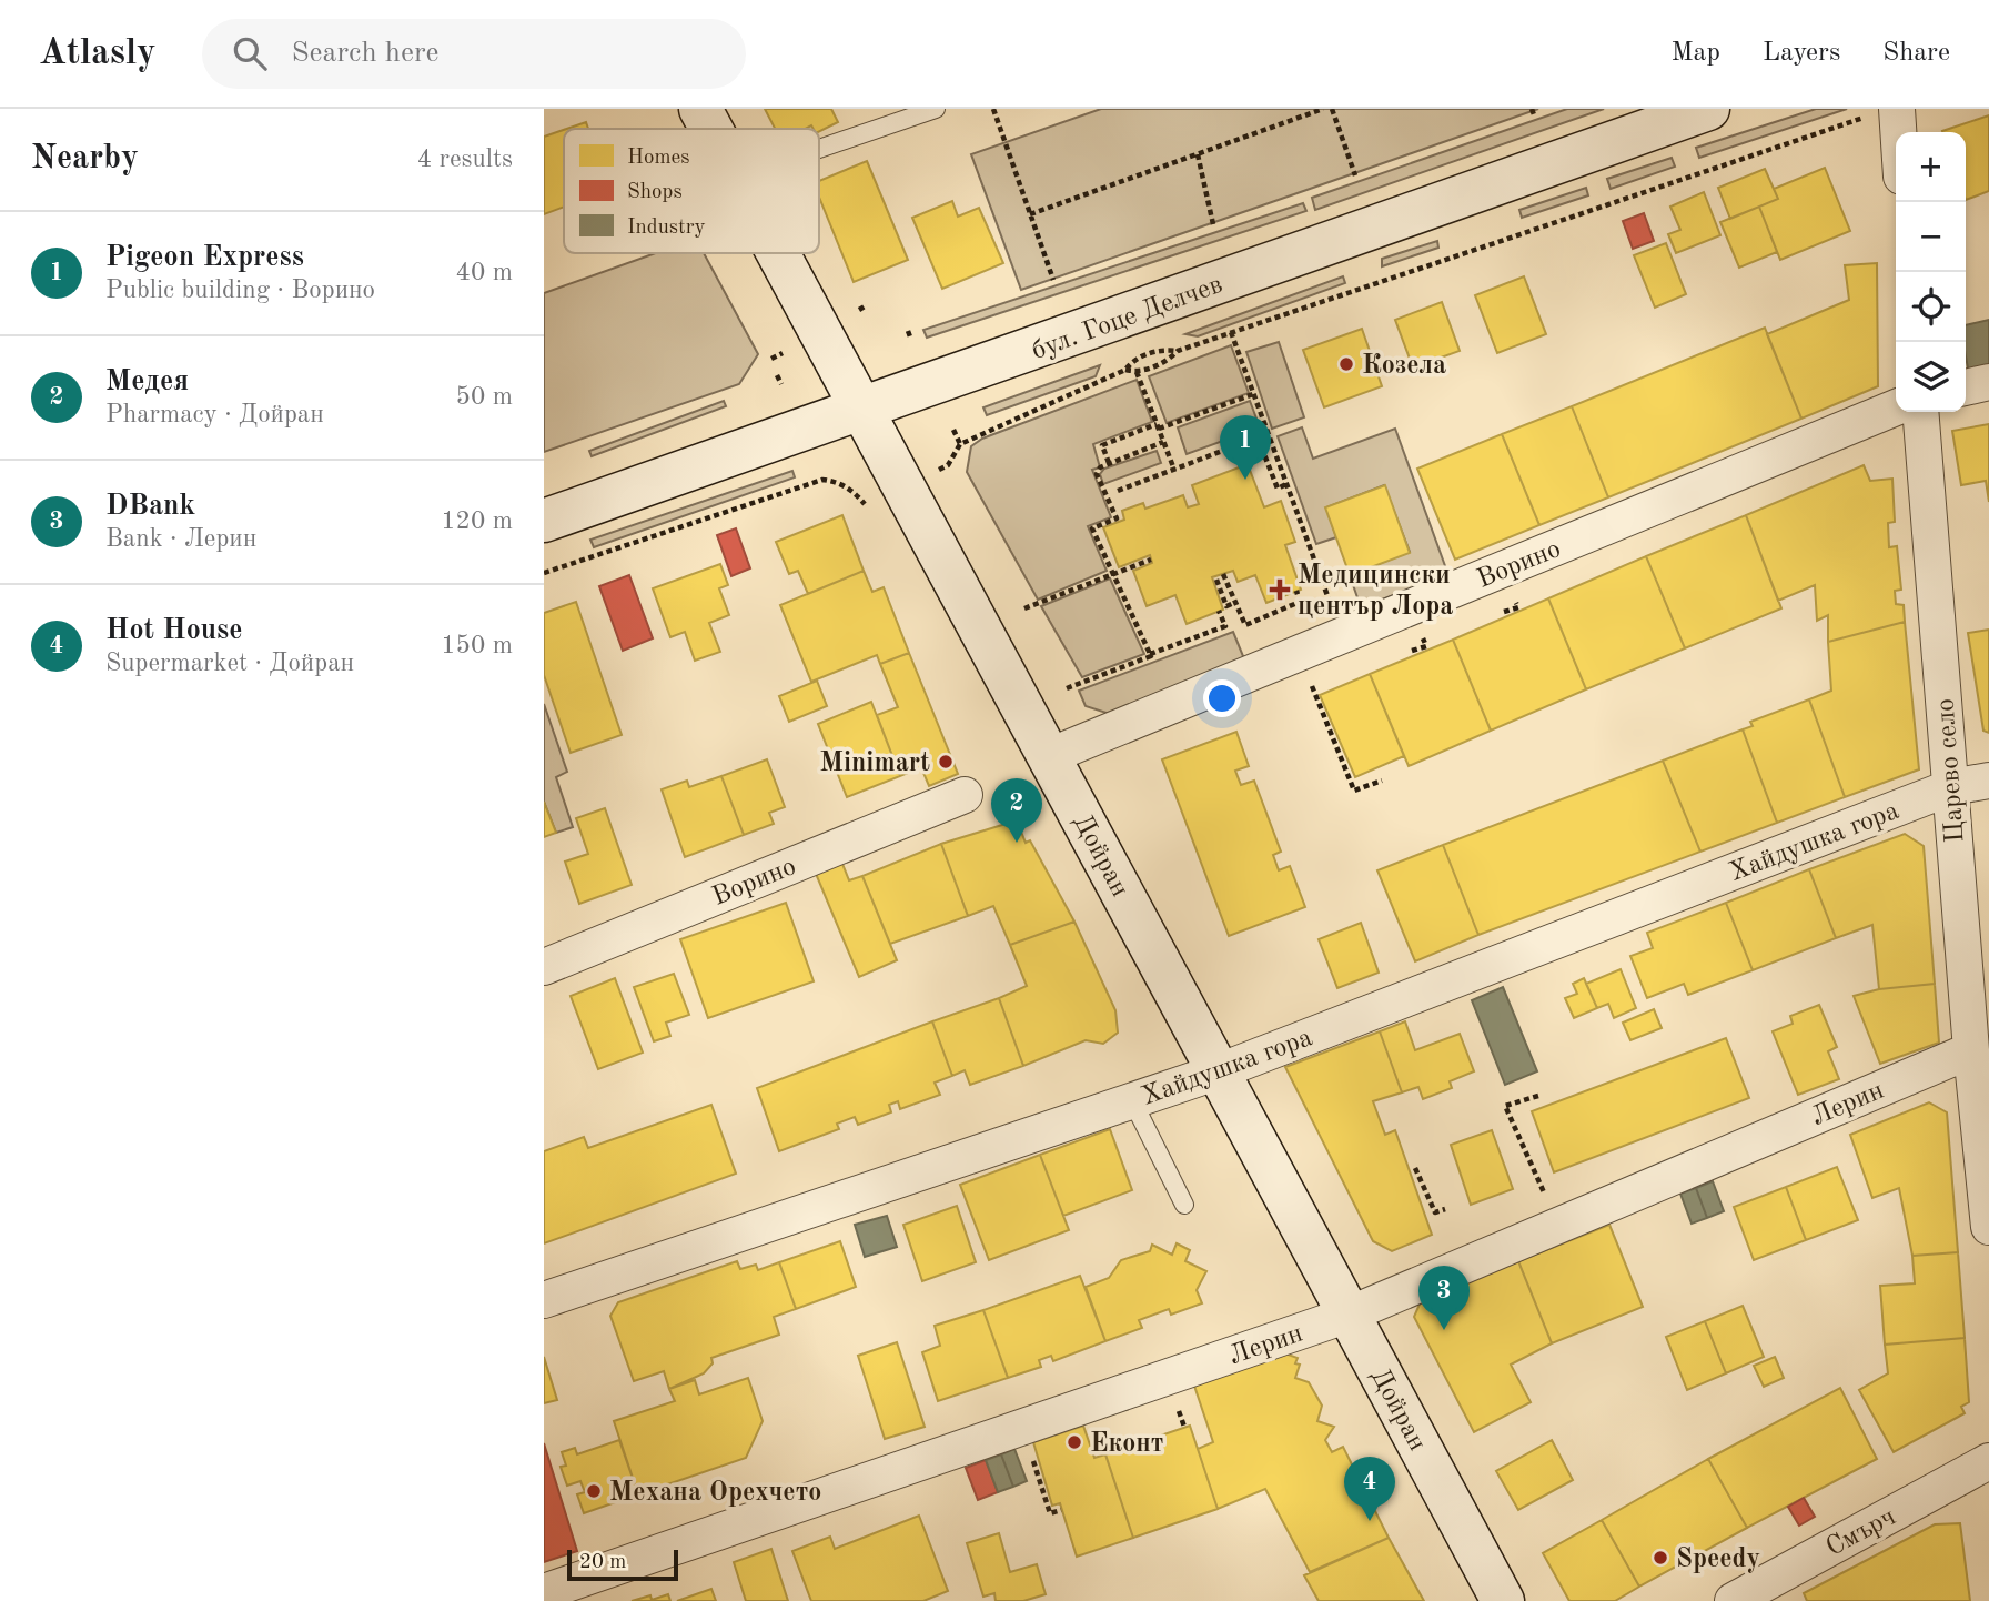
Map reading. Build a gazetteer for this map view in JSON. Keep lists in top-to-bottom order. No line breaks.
{"streets":{"street":["бул. Гоце Делчев","Ворино","Царево село","Хайдушка гора","Дойран","Лерин","Смърч"]},"crossings":[["бул. Гоце Делчев","Дойран"],["Ворино","Дойран"],["Царево село","Хайдушка гора"],["Царево село","Лерин"],["Хайдушка гора","Дойран"],["Дойран","Лерин"]],"places":{"other":["Козела","Minimart","Еконт","Механа Орехчето","Speedy"],"health":["Медицински център Лора"]},"legend":["Homes","Shops","Industry"],"scale_bar":"20 m","page":{"header":"Atlasly","search":"Search here","nav":["Map","Layers","Share"],"heading":["Nearby","4 results"],"map_buttons":["+","−"],"list":[{"mark":"1","name":"Pigeon Express","note":"Public building · Ворино","value":"40 m"},{"mark":"2","name":"Медея","note":"Pharmacy · Дойран","value":"50 m"},{"mark":"3","name":"DBank","note":"Bank · Лерин","value":"120 m"},{"mark":"4","name":"Hot House","note":"Supermarket · Дойран","value":"150 m"}],"pins":["1","2","3","4"],"scale":"20 m"}}
